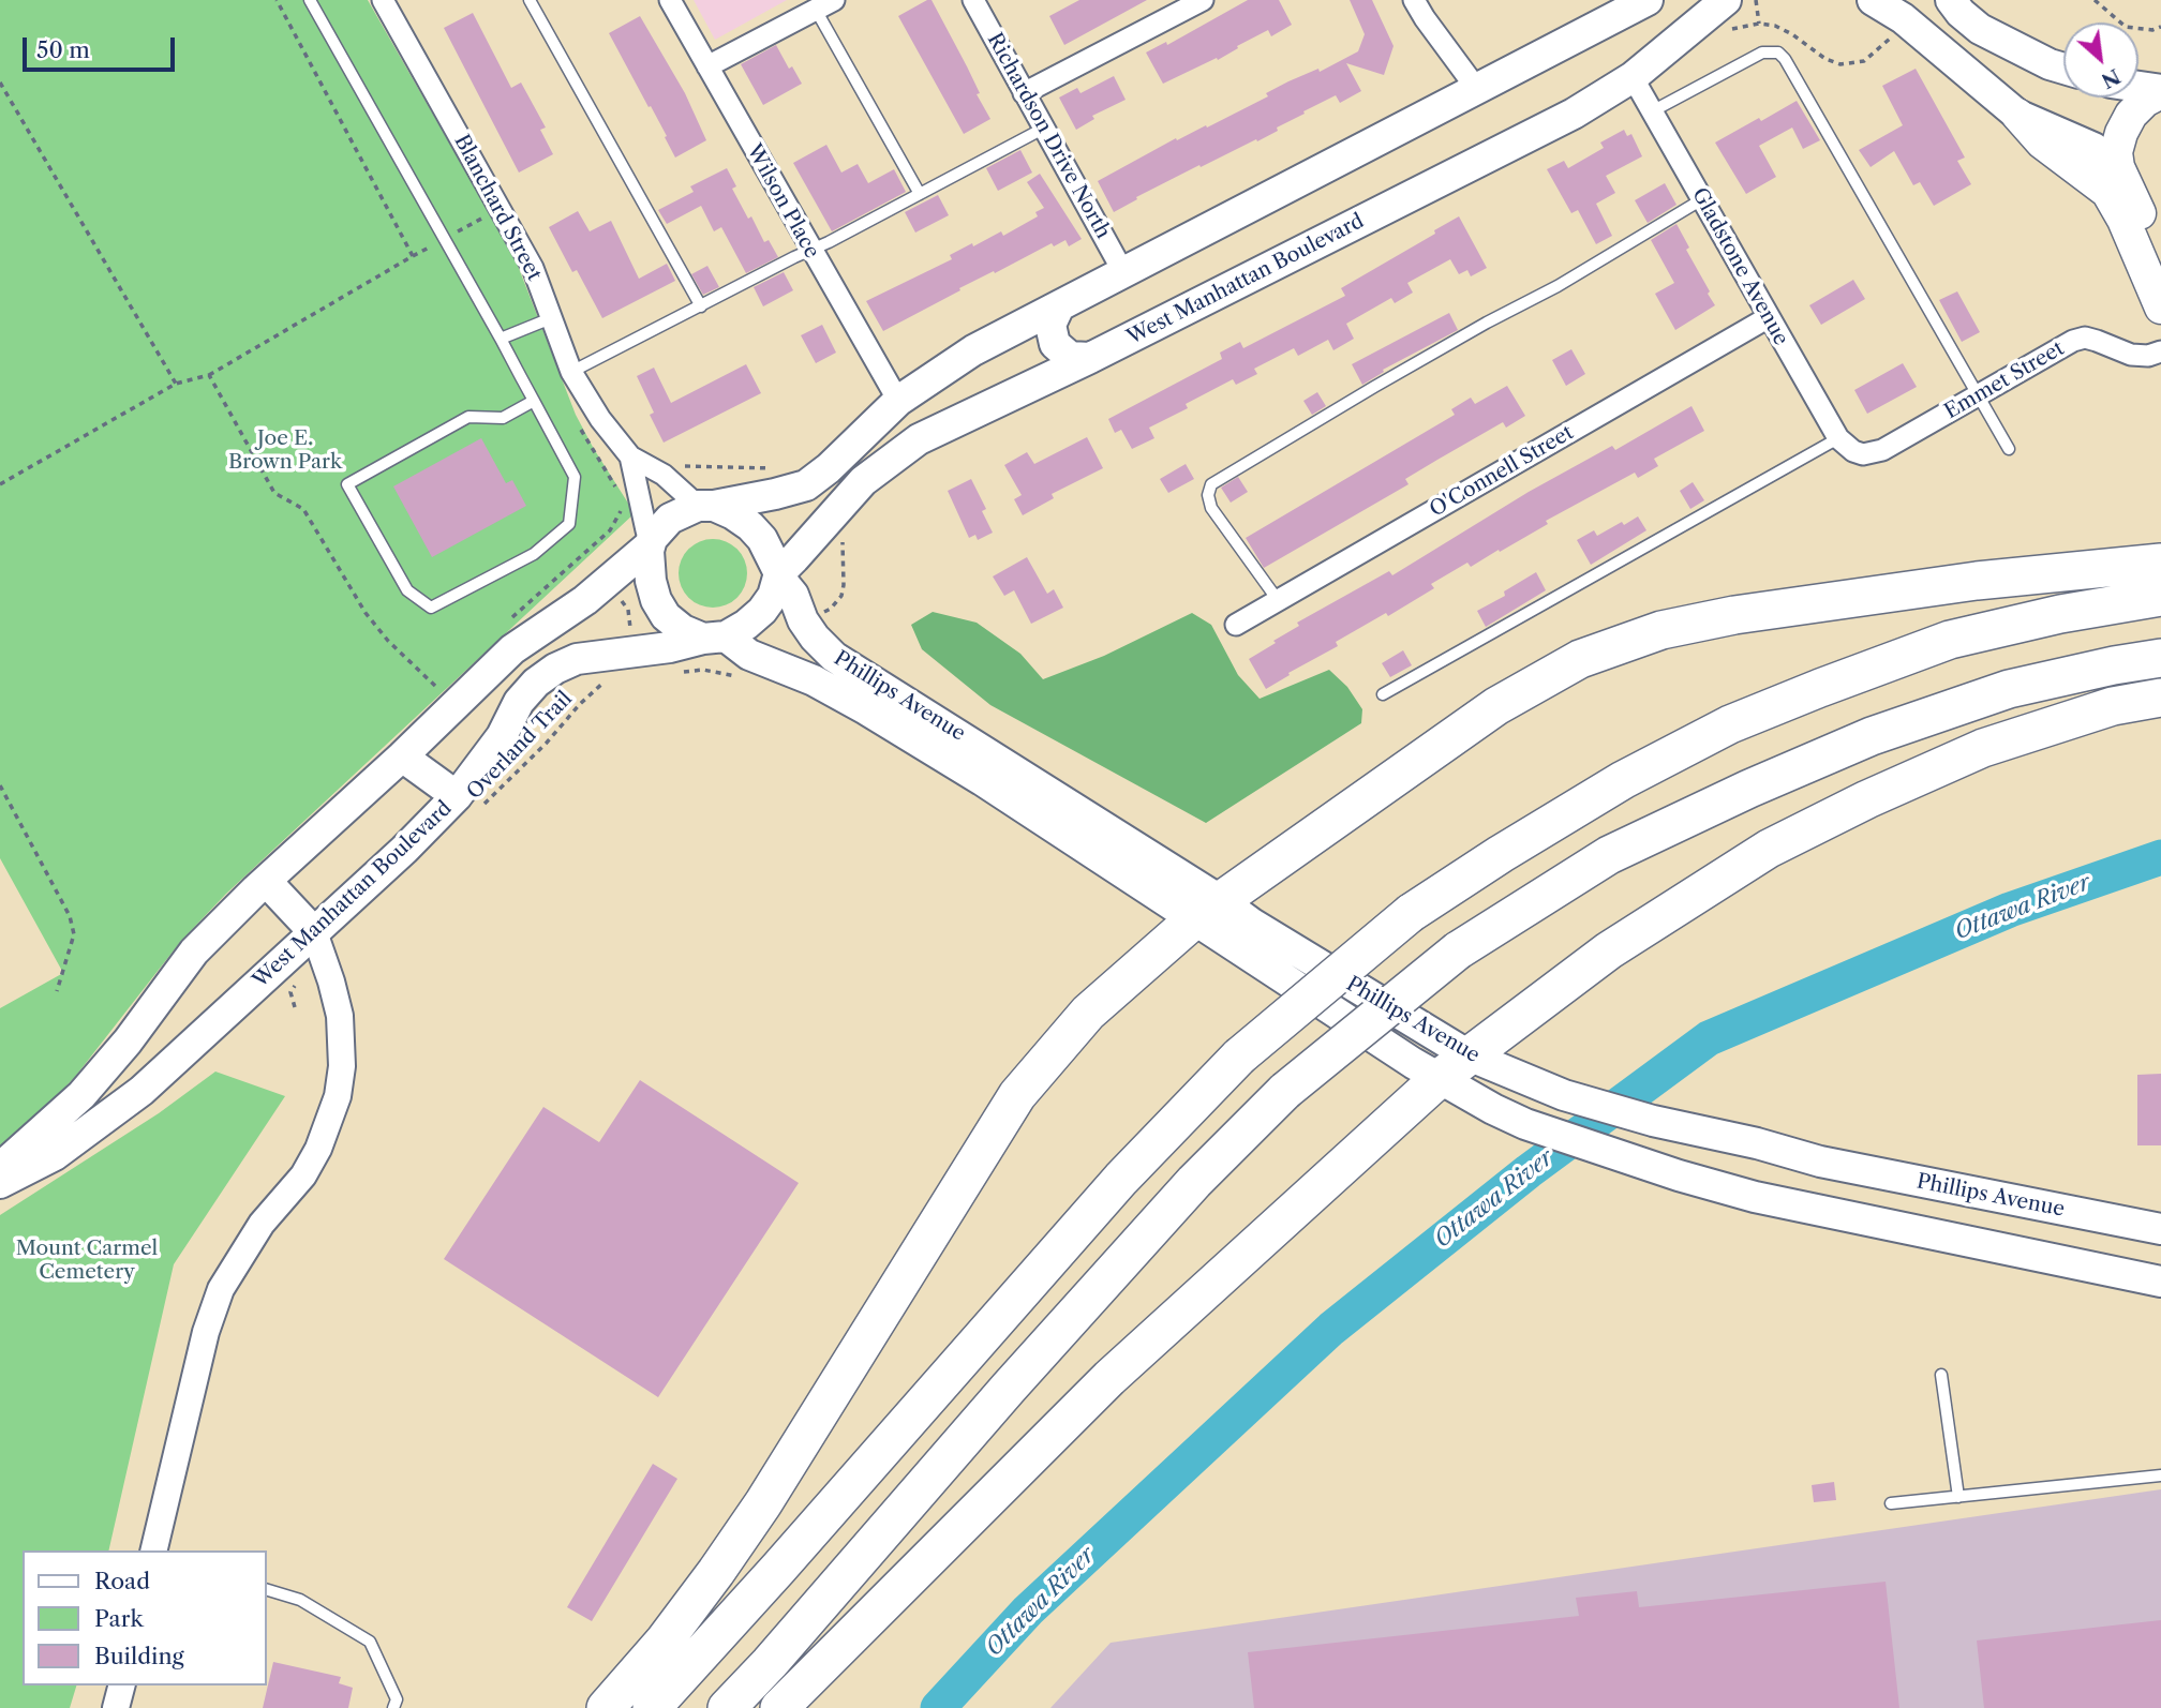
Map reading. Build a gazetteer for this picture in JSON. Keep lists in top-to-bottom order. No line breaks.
{"streets":{"main road":["West Manhattan Boulevard","Phillips Avenue"],"street":["Richardson Drive North","Wilson Place","Blanchard Street","Gladstone Avenue","Emmet Street","O'Connell Street"],"path":["Overland Trail"]},"crossings":[["Gladstone Avenue","West Manhattan Boulevard"],["Gladstone Avenue","Emmet Street"],["Gladstone Avenue","O'Connell Street"],["West Manhattan Boulevard","Phillips Avenue"],["West Manhattan Boulevard","Overland Trail"]],"water":["Ottawa River"],"parks":["Joe E. Brown Park","Mount Carmel Cemetery"],"legend":["Road","Park","Building"],"scale_bar":"50 m","north":"bottom right"}
